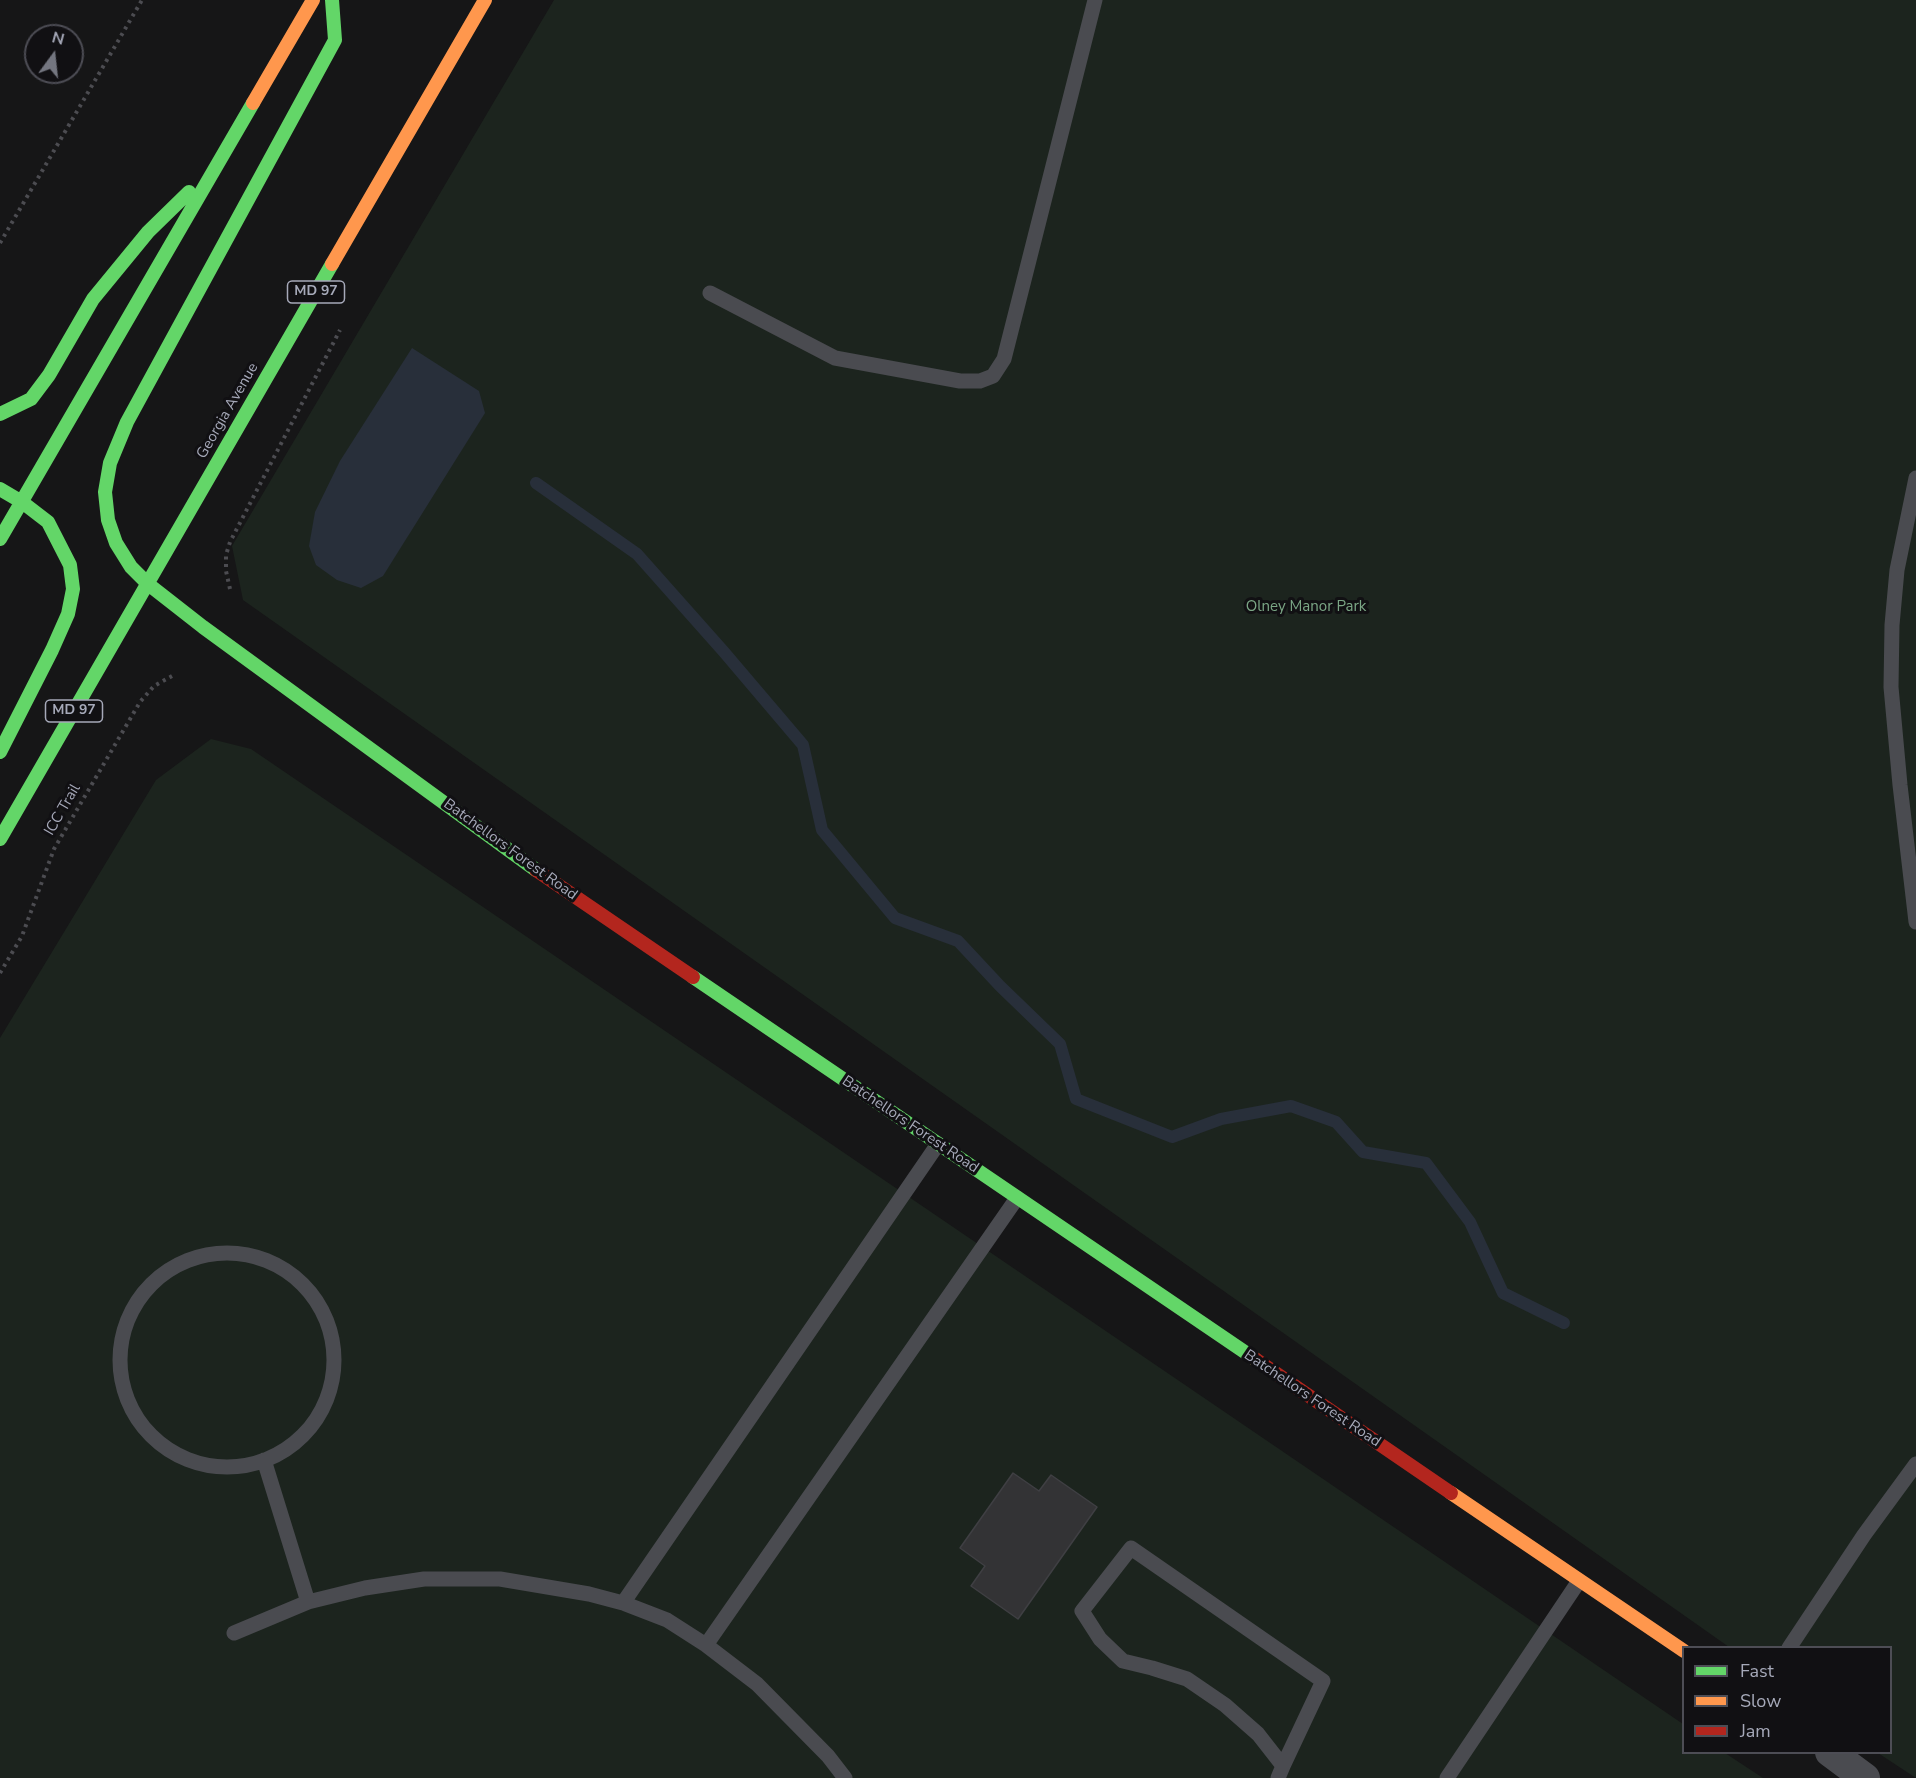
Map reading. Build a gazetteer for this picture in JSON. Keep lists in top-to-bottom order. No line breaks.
{"streets":{"main road":["MD 97","Georgia Avenue","Batchellors Forest Road"],"path":["ICC Trail"]},"crossings":[["Georgia Avenue","Batchellors Forest Road"]],"parks":["Olney Manor Park"],"legend":["Fast","Slow","Jam"],"north":"top"}
